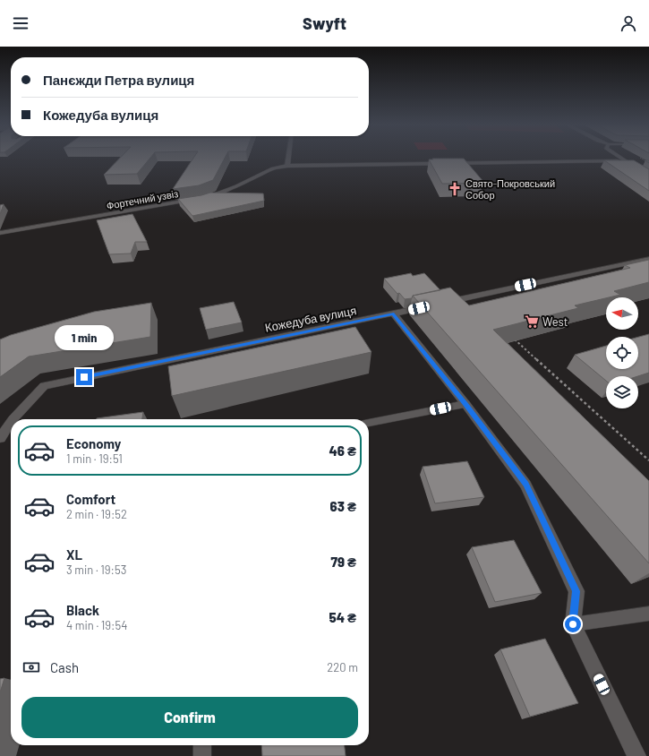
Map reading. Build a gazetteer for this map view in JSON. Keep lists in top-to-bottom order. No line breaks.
{"streets":{"street":["Фортечний узвіз","Кожедуба вулиця"]},"places":{"church":["Свято-Покровський Собор"],"supermarket":["West"]},"north":"left","page":{"header":"Swyft","banner":["Панєжди Петра вулиця","Кожедуба вулиця"],"bubble":"1 min","list":[{"name":"Economy","note":"1 min · 19:51","value":"46 ₴"},{"name":"Comfort","note":"2 min · 19:52","value":"63 ₴"},{"name":"XL","note":"3 min · 19:53","value":"79 ₴"},{"name":"Black","note":"4 min · 19:54","value":"54 ₴"}],"pay":["Cash","220 m"],"buttons":"Confirm"}}
